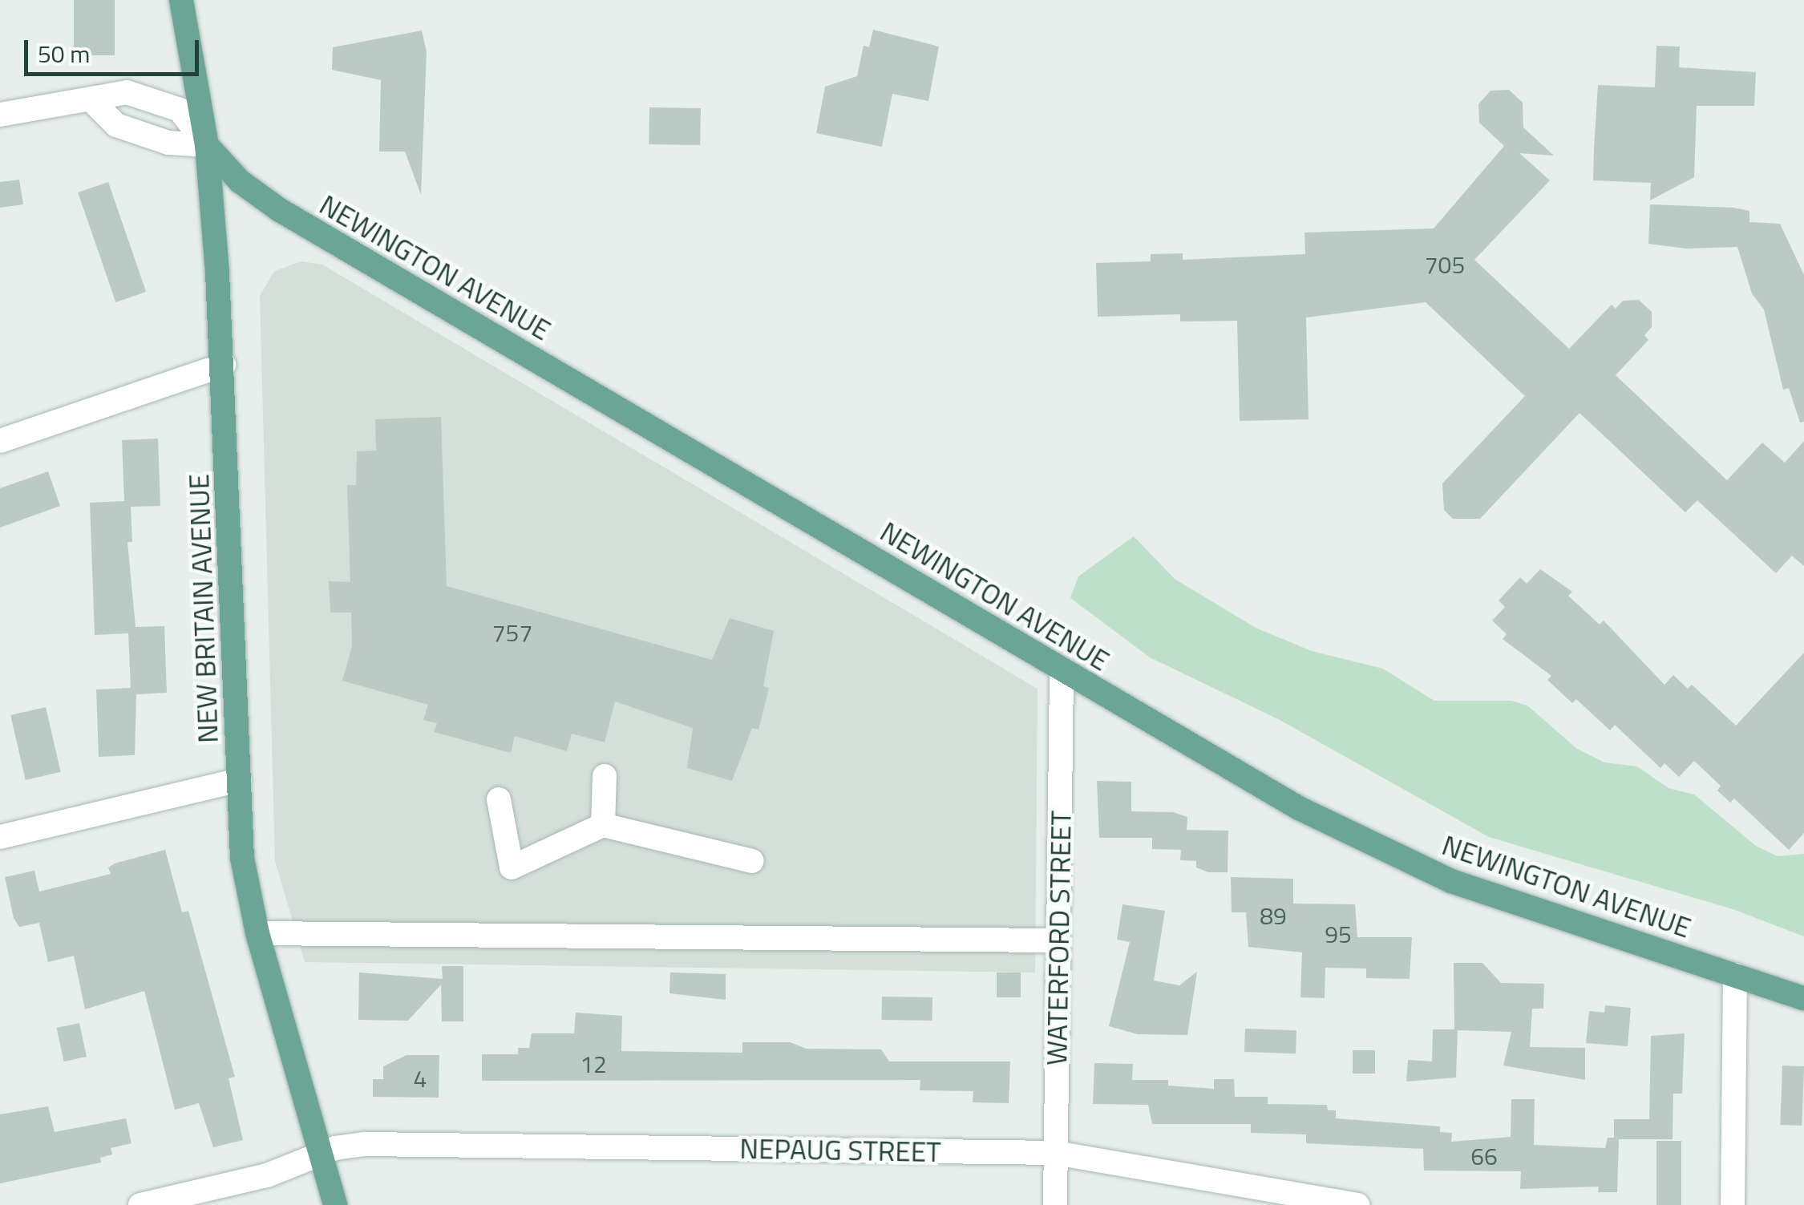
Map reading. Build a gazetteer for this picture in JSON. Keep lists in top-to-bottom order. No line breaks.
{"streets":{"main road":["NEWINGTON AVENUE","NEW BRITAIN AVENUE"],"street":["WATERFORD STREET","NEPAUG STREET"]},"crossings":[["NEWINGTON AVENUE","NEW BRITAIN AVENUE"],["NEWINGTON AVENUE","WATERFORD STREET"],["NEW BRITAIN AVENUE","NEPAUG STREET"],["WATERFORD STREET","NEPAUG STREET"]],"house_numbers":["705","757","89","95","12","4","66"],"scale_bar":"50 m"}
